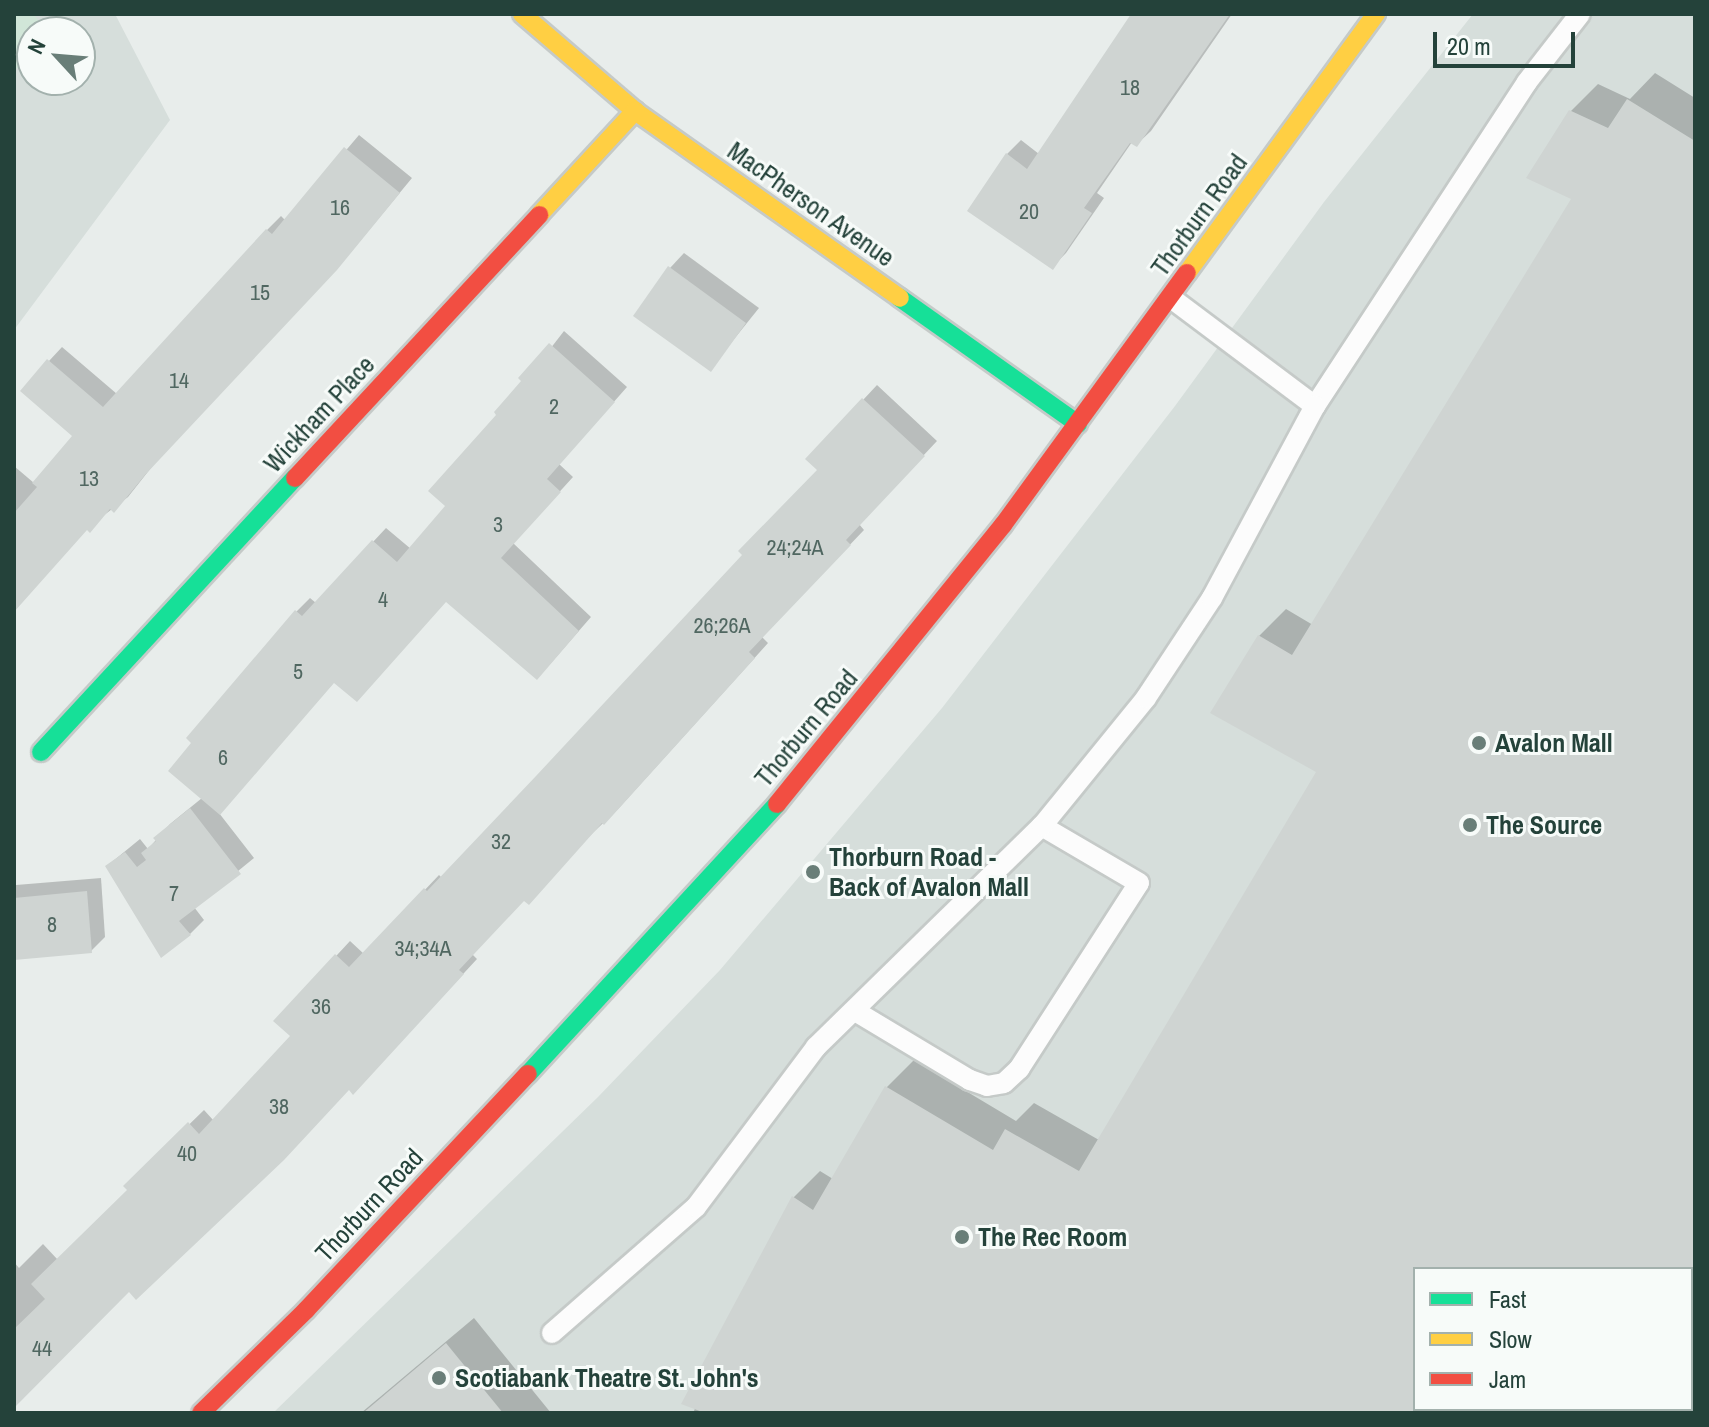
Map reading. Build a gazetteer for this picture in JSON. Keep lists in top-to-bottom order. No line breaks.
{"streets":{"main road":["MacPherson Avenue","Thorburn Road","Wickham Place"]},"crossings":[["MacPherson Avenue","Thorburn Road"],["MacPherson Avenue","Wickham Place"]],"places":["Avalon Mall","The Source","Thorburn Road - Back of Avalon Mall","The Rec Room","Scotiabank Theatre St. John's"],"house_numbers":["18","16","20","15","14","2","13","3","24;24A","4","26;26A","5","6","32","7","8","34;34A","36","38","40","44"],"legend":["Fast","Slow","Jam"],"scale_bar":"20 m","north":"top left"}
